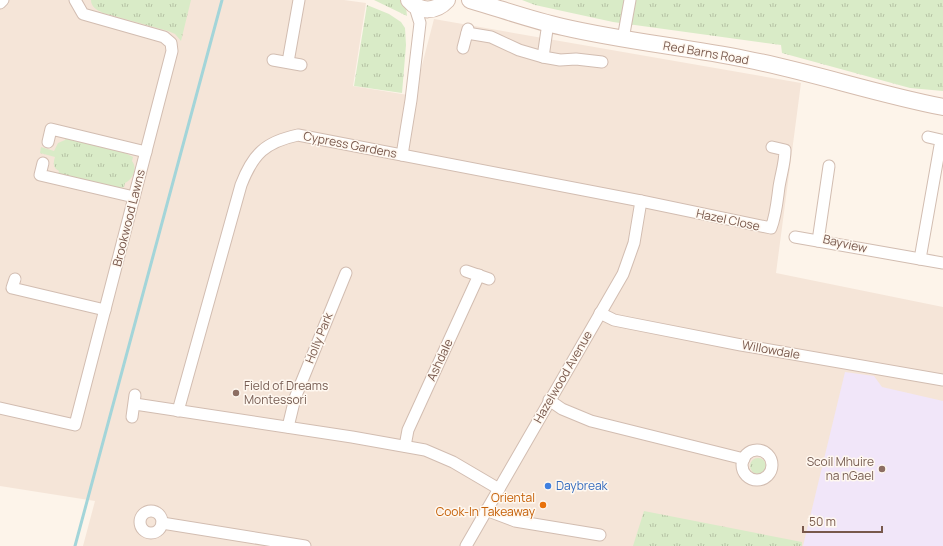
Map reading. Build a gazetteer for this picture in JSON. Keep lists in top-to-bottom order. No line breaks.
{"streets":{"street":["Red Barns Road","Cypress Gardens","Brookwood Lawns","Hazel Close","Bayview","Holly Park","Willowdale","Ashdale","Hazelwood Avenue"]},"crossings":[["Cypress Gardens","Hazel Close"],["Cypress Gardens","Hazelwood Avenue"],["Hazel Close","Hazelwood Avenue"],["Willowdale","Hazelwood Avenue"]],"places":["Field of Dreams Montessori","Scoil Mhuire na nGael","Daybreak","Oriental Cook-In Takeaway"],"scale_bar":"50 m"}
